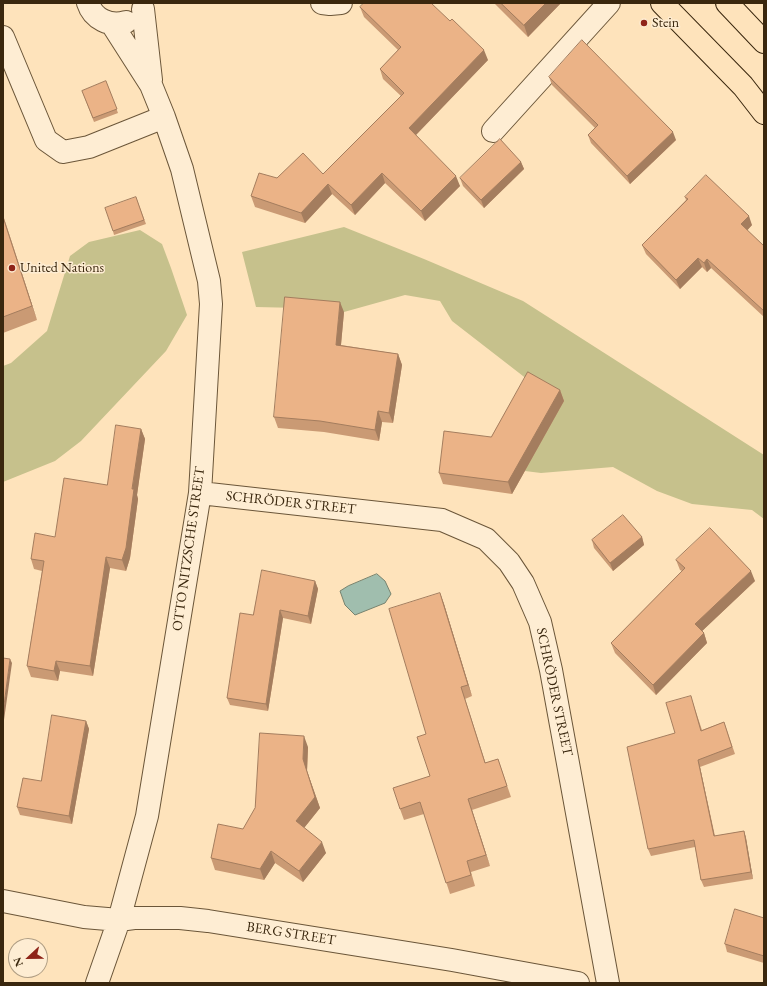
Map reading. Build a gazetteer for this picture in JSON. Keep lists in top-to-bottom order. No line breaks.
{"streets":{"street":["SCHRÖDER STREET","OTTO NITZSCHE STREET","BERG STREET"]},"crossings":[["SCHRÖDER STREET","OTTO NITZSCHE STREET"],["OTTO NITZSCHE STREET","BERG STREET"]],"places":["Stein","United Nations"],"north":"left"}
